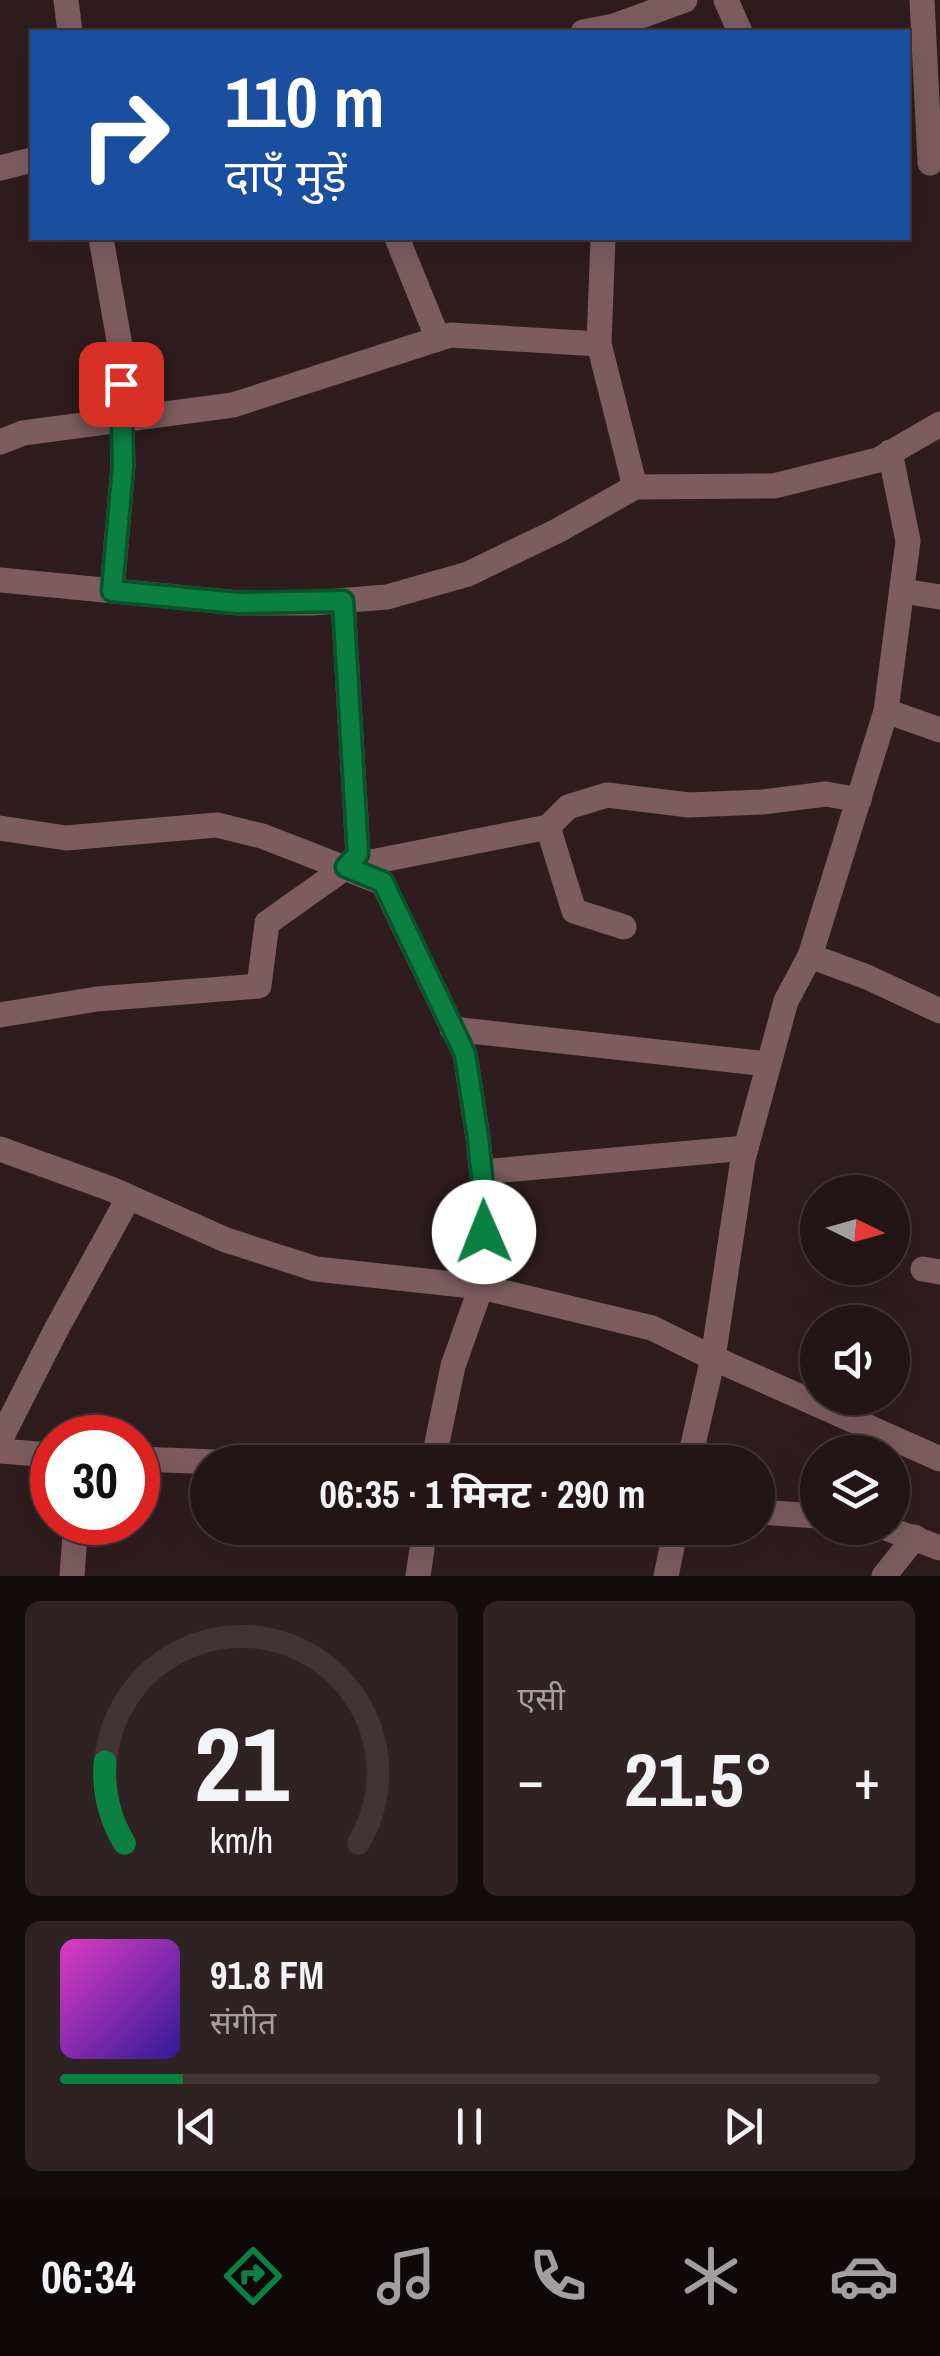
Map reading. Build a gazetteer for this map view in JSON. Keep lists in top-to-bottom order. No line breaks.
{"north":"right","page":{"turn":["110 m","दाएँ मुड़ें"],"limit":"30","trip":"06:35 · 1 मिनट · 290 m","tile":"एसी","heat":["−","21.5°","+"],"song":["91.8 FM","संगीत"],"tabs":"06:34","gauge":["21","km/h"]}}
